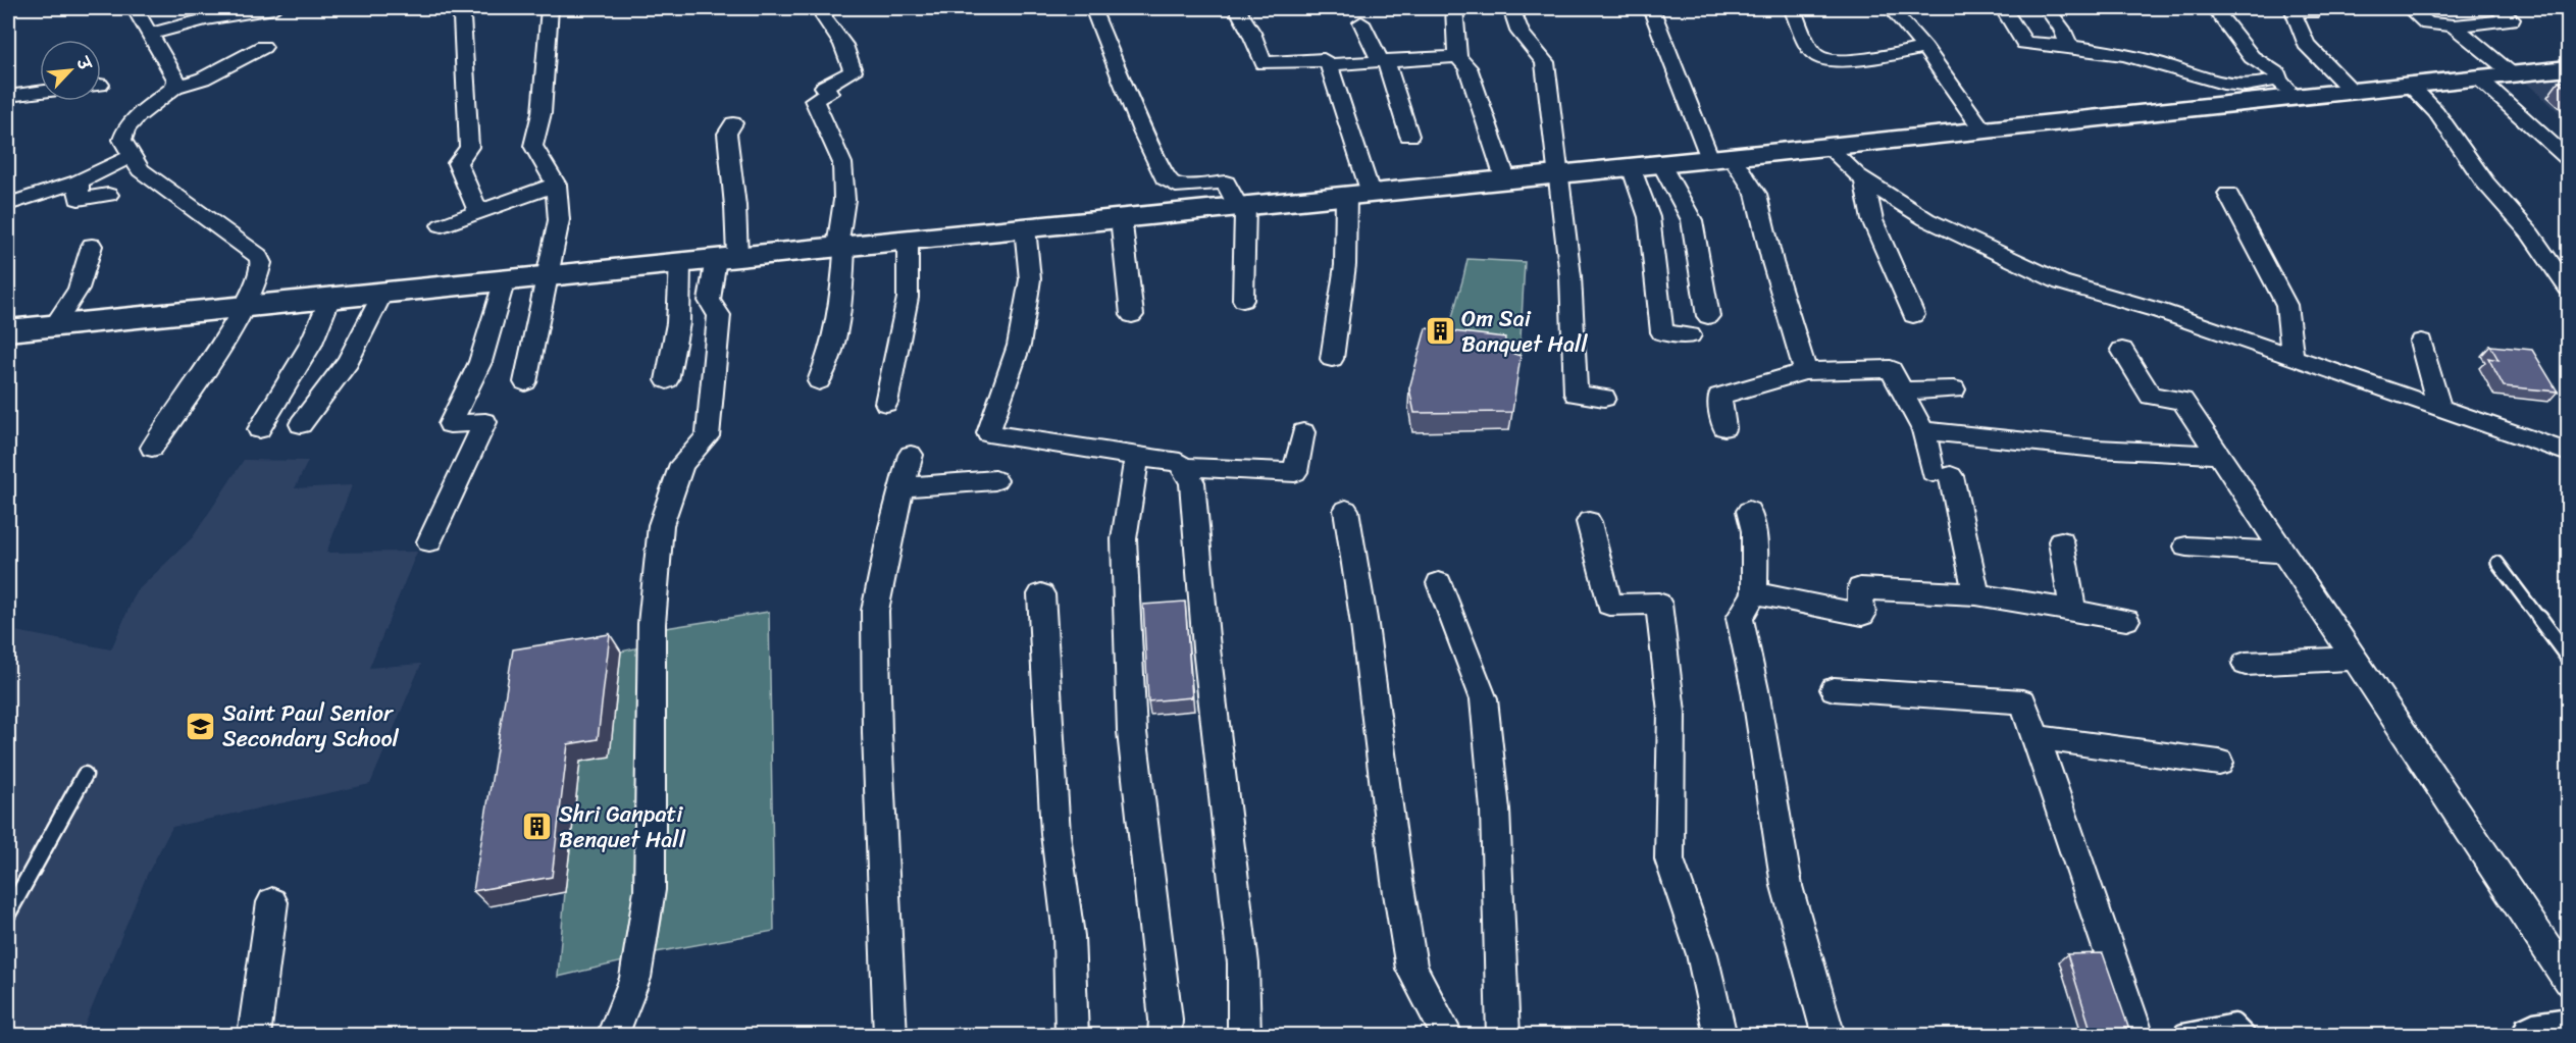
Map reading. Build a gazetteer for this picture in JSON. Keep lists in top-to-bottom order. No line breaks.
{"places":{"building":["Om Sai Banquet Hall","Shri Ganpati Benquet Hall"],"school or university":["Saint Paul Senior Secondary School"]},"north":"top right"}
